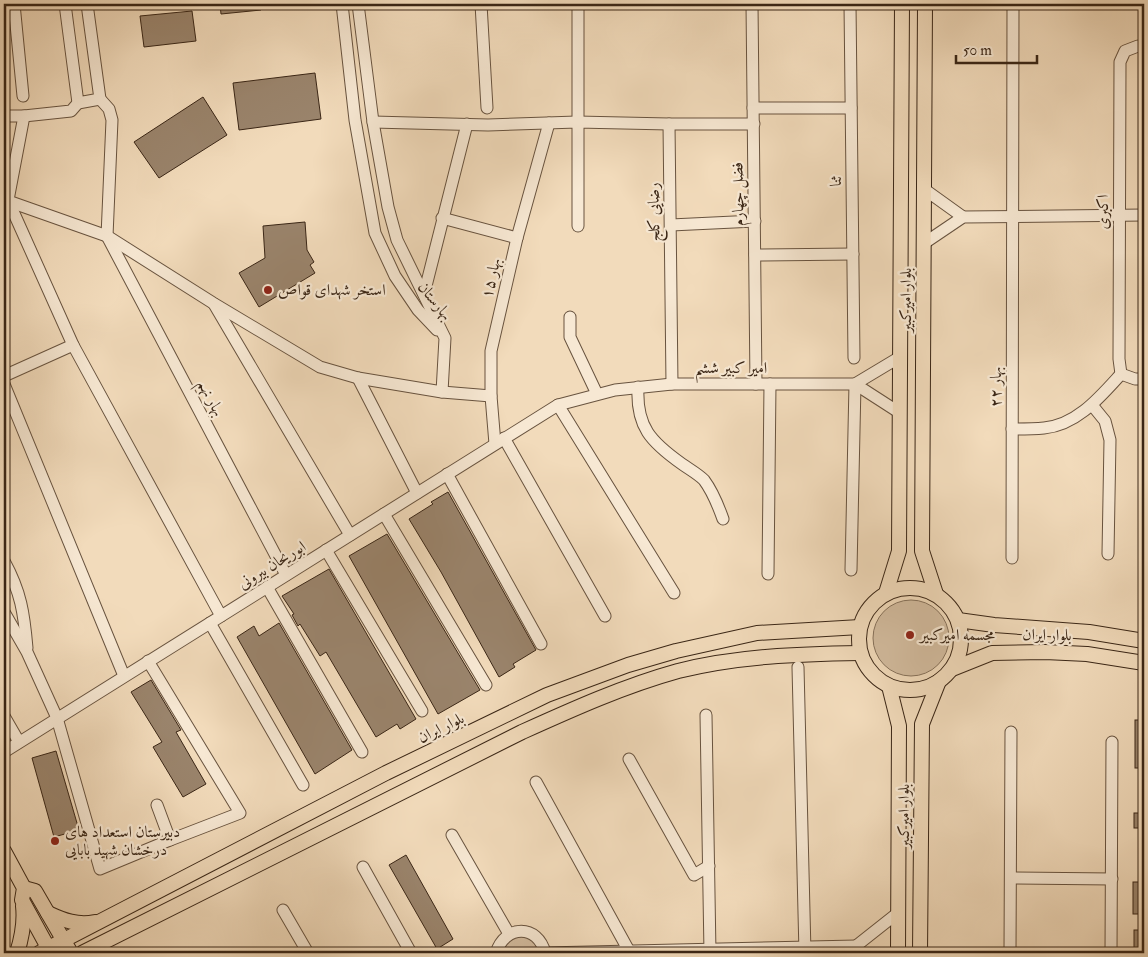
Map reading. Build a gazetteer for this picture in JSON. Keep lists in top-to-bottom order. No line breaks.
{"streets":{"main road":["بلوار امیرکبیر","بلوار ایران"],"street":["ثنا","فضل چهارم","رضایی کلج","اکبری","بهار ۱۵","بهارستان","امیر کبیر ششم","بهار ۲۲","بهار نهم","ابوریحان بیرونی"]},"crossings":[["فضل چهارم","امیر کبیر ششم"],["رضایی کلج","امیر کبیر ششم"],["بهار ۱۵","ابوریحان بیرونی"],["بلوار امیرکبیر","بلوار ایران"],["امیر کبیر ششم","ابوریحان بیرونی"],["بهار نهم","ابوریحان بیرونی"]],"places":["استخر شهدای قواص","مجسمه امیرکبیر","دبیرستان استعداد های درخشان شهید بابایی"],"scale_bar":"50 m"}
